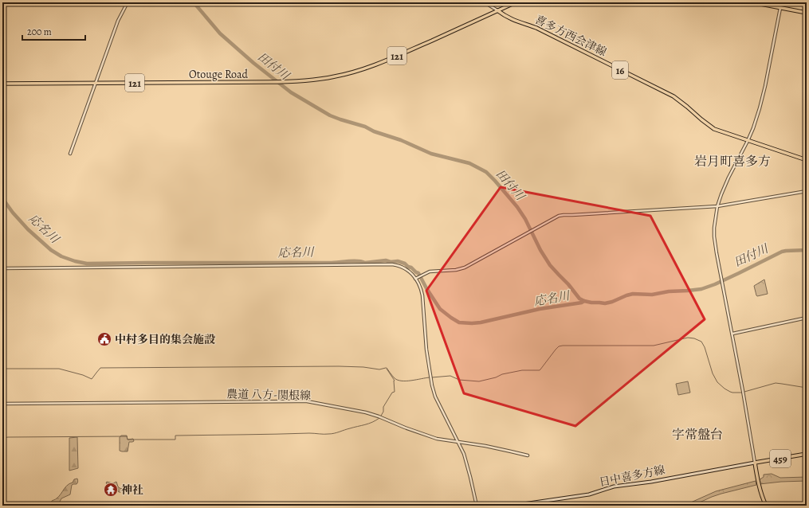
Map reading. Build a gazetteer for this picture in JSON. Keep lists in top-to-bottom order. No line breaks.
{"streets":{"main road":["喜多方西会津線","121","16","Otouge Road","459","日中喜多方線"],"street":["農道 八方-関根線"]},"crossings":[["喜多方西会津線","121"],["喜多方西会津線","Otouge Road"],["121","Otouge Road"],["459","日中喜多方線"]],"districts":["岩月町喜多方","字常盤台"],"water":["田付川","応名川"],"places":{"public building":["中村多目的集会施設"],"temple":["神社"]},"scale_bar":"200 m"}
